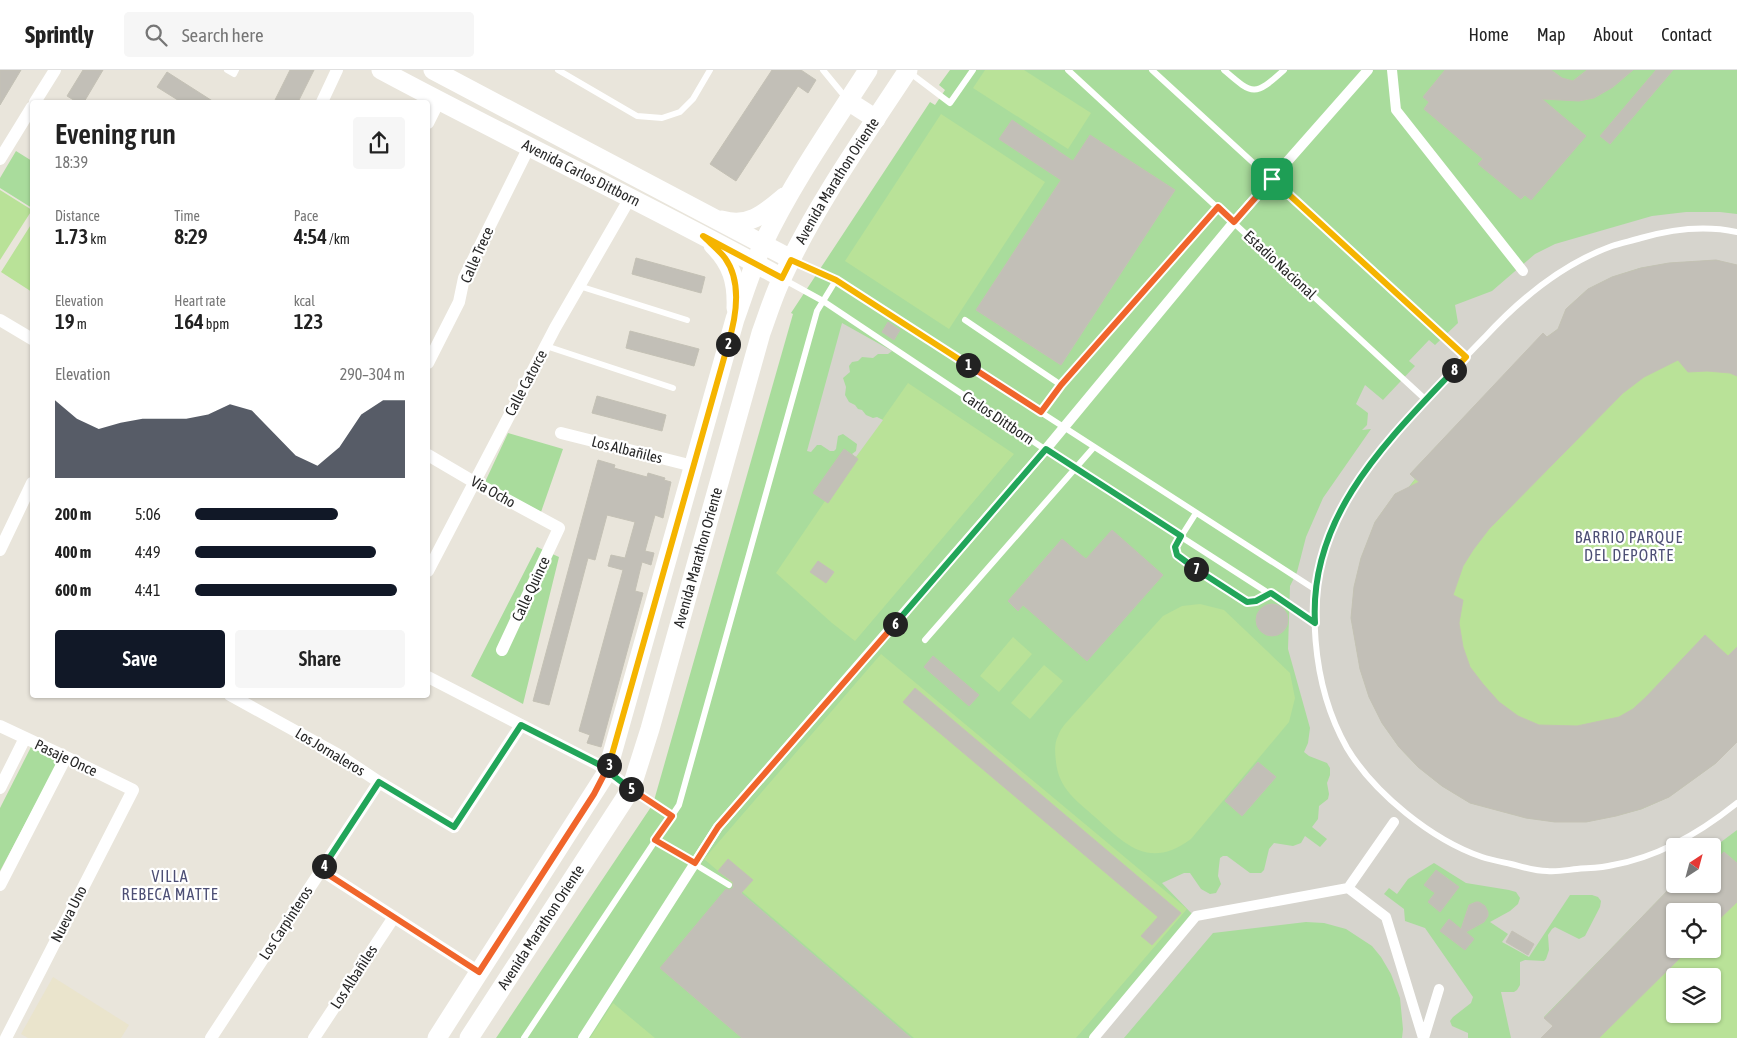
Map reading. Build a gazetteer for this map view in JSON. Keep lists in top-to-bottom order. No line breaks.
{"streets":{"main road":["Avenida Carlos Dittborn","Avenida Marathon Oriente"],"street":["Calle Trece","Calle Catorce","Los Albañiles","Vía Ocho","Calle Quince","Los Jornaleros","Pasaje Once","Nueva Uno","Los Carpinteros"],"lane":["Estadio Nacional","Carlos Dittborn"]},"crossings":[["Avenida Carlos Dittborn","Avenida Marathon Oriente"],["Avenida Carlos Dittborn","Calle Trece"],["Avenida Carlos Dittborn","Calle Catorce"],["Avenida Carlos Dittborn","Carlos Dittborn"],["Avenida Marathon Oriente","Carlos Dittborn"],["Avenida Marathon Oriente","Los Albañiles"],["Calle Catorce","Vía Ocho"],["Vía Ocho","Calle Quince"],["Los Jornaleros","Los Carpinteros"],["Pasaje Once","Nueva Uno"]],"districts":["BARRIO PARQUE DEL DEPORTE","VILLA REBECA MATTE"],"north":"top right","page":{"header":"Sprintly","search":"Search here","nav":["Home","Map","About","Contact"],"heading":["Evening run","18:39"],"stats":[["Distance","1.73 km"],["Time","8:29"],["Pace","4:54 /km"],["Elevation","19 m"],["Heart rate","164 bpm"],["kcal","123"]],"pins":["2","1","8","7","6","3","5","4"],"chart":["Elevation","290–304 m"],"list":[{"name":"200 m","note":"5:06"},{"name":"400 m","note":"4:49"},{"name":"600 m","note":"4:41"}],"buttons":["Save","Share"]}}
